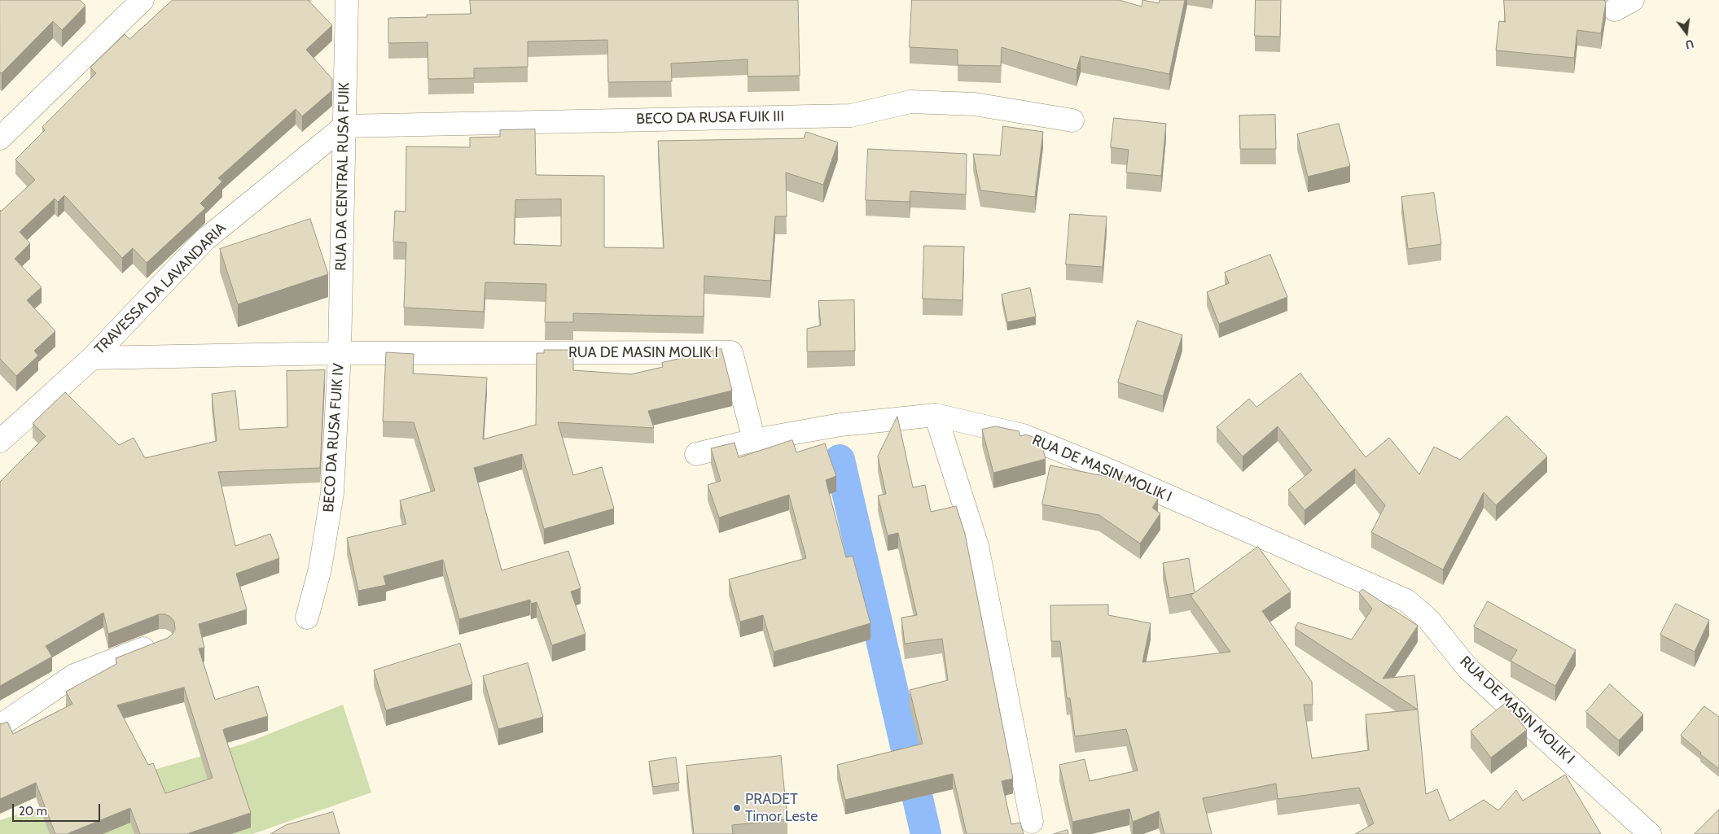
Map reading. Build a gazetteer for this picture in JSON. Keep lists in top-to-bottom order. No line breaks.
{"streets":{"street":["BECO DA RUSA FUIK III","RUA DA CENTRAL RUSA FUIK","TRAVESSA DA LAVANDARIA","RUA DE MASIN MOLIK I","BECO DA RUSA FUIK IV"]},"crossings":[["BECO DA RUSA FUIK III","RUA DA CENTRAL RUSA FUIK"],["BECO DA RUSA FUIK III","TRAVESSA DA LAVANDARIA"],["RUA DA CENTRAL RUSA FUIK","TRAVESSA DA LAVANDARIA"],["RUA DA CENTRAL RUSA FUIK","RUA DE MASIN MOLIK I"],["RUA DA CENTRAL RUSA FUIK","BECO DA RUSA FUIK IV"],["RUA DE MASIN MOLIK I","BECO DA RUSA FUIK IV"]],"places":["PRADET Timor Leste"],"scale_bar":"20 m","north":"bottom"}
